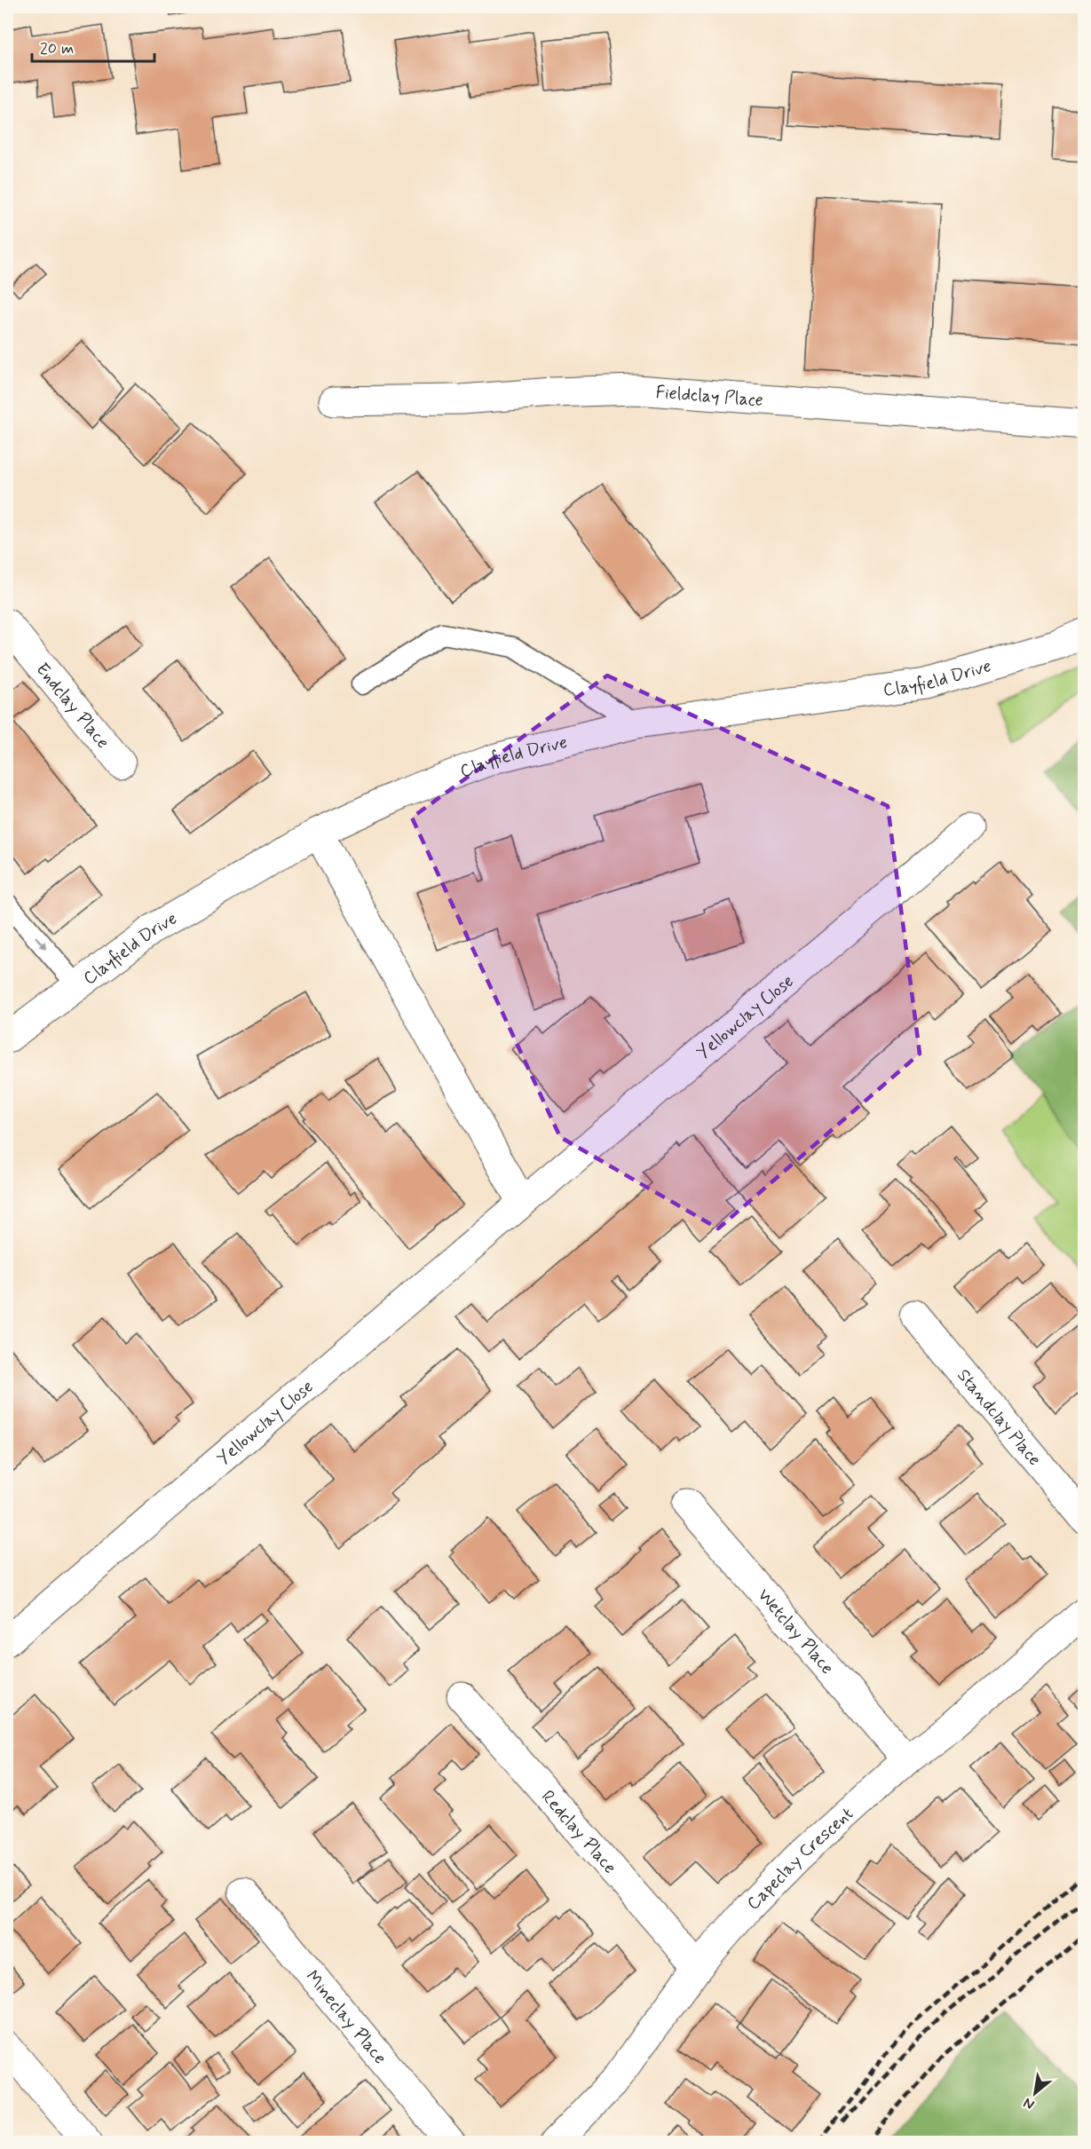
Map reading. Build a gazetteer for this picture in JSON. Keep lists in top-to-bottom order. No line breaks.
{"streets":{"street":["Fieldclay Place","Clayfield Drive","Endclay Place","Yellowclay Close","Standclay Place","Wetclay Place","Redclay Place","Capeclay Crescent","Mineclay Place"]},"crossings":[["Wetclay Place","Capeclay Crescent"],["Redclay Place","Capeclay Crescent"]],"scale_bar":"20 m","north":"bottom left"}
